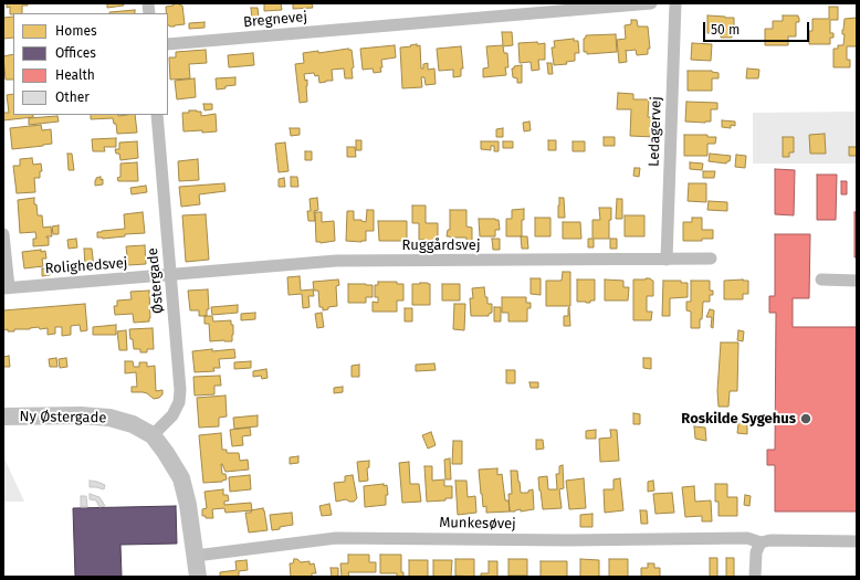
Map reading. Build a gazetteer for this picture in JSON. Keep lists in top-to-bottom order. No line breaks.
{"streets":{"main road":["Ny Østergade"],"street":["Bregnevej","Ledagervej","Ruggårdsvej","Rolighedsvej","Østergade","Munkesøvej"]},"crossings":[["Ledagervej","Ruggårdsvej"],["Ruggårdsvej","Rolighedsvej"],["Ruggårdsvej","Østergade"],["Rolighedsvej","Østergade"],["Østergade","Ny Østergade"],["Ny Østergade","Munkesøvej"]],"places":["Roskilde Sygehus"],"legend":["Homes","Offices","Health","Other"],"scale_bar":"50 m"}
